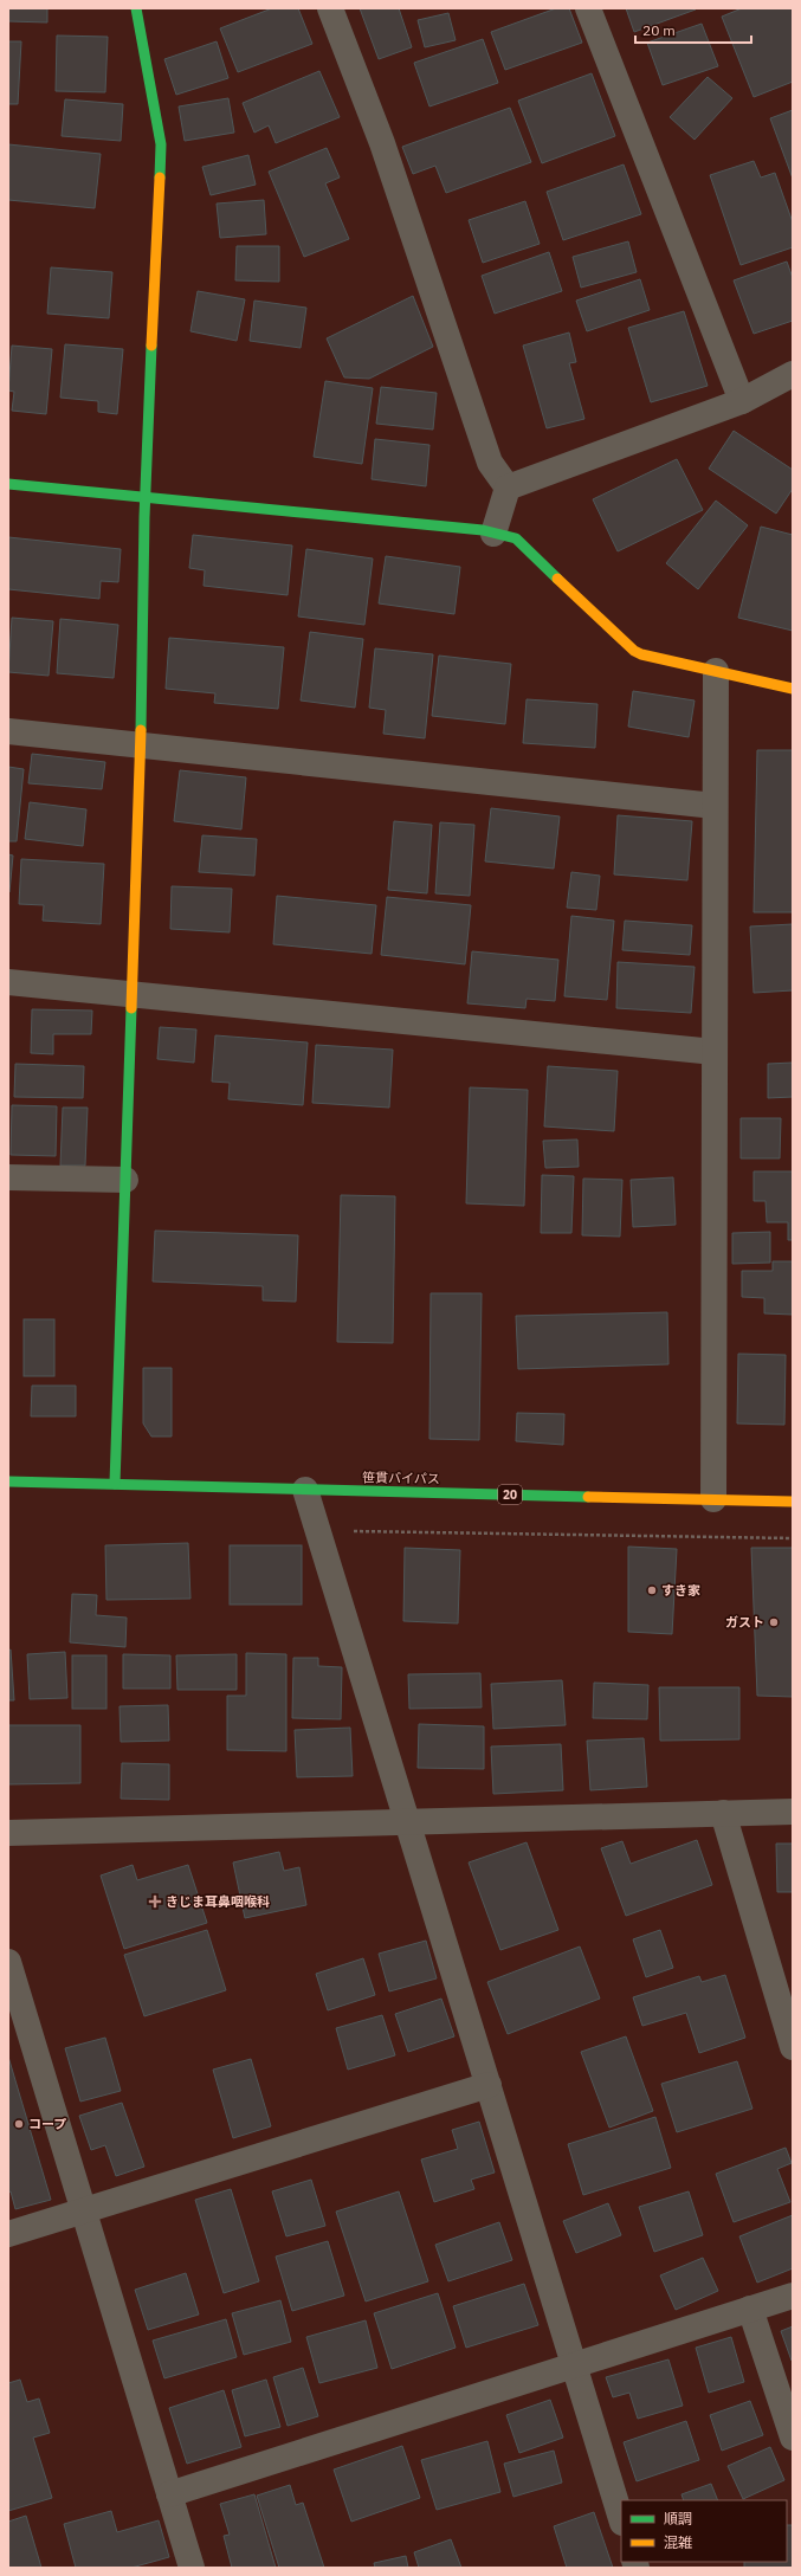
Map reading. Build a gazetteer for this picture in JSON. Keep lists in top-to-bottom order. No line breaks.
{"streets":{"street":["笹貫バイパス","20"]},"places":{"other":["すき家","ガスト","コープ"],"health":["きじま耳鼻咽喉科"]},"legend":["順調","混雑"],"scale_bar":"20 m"}
